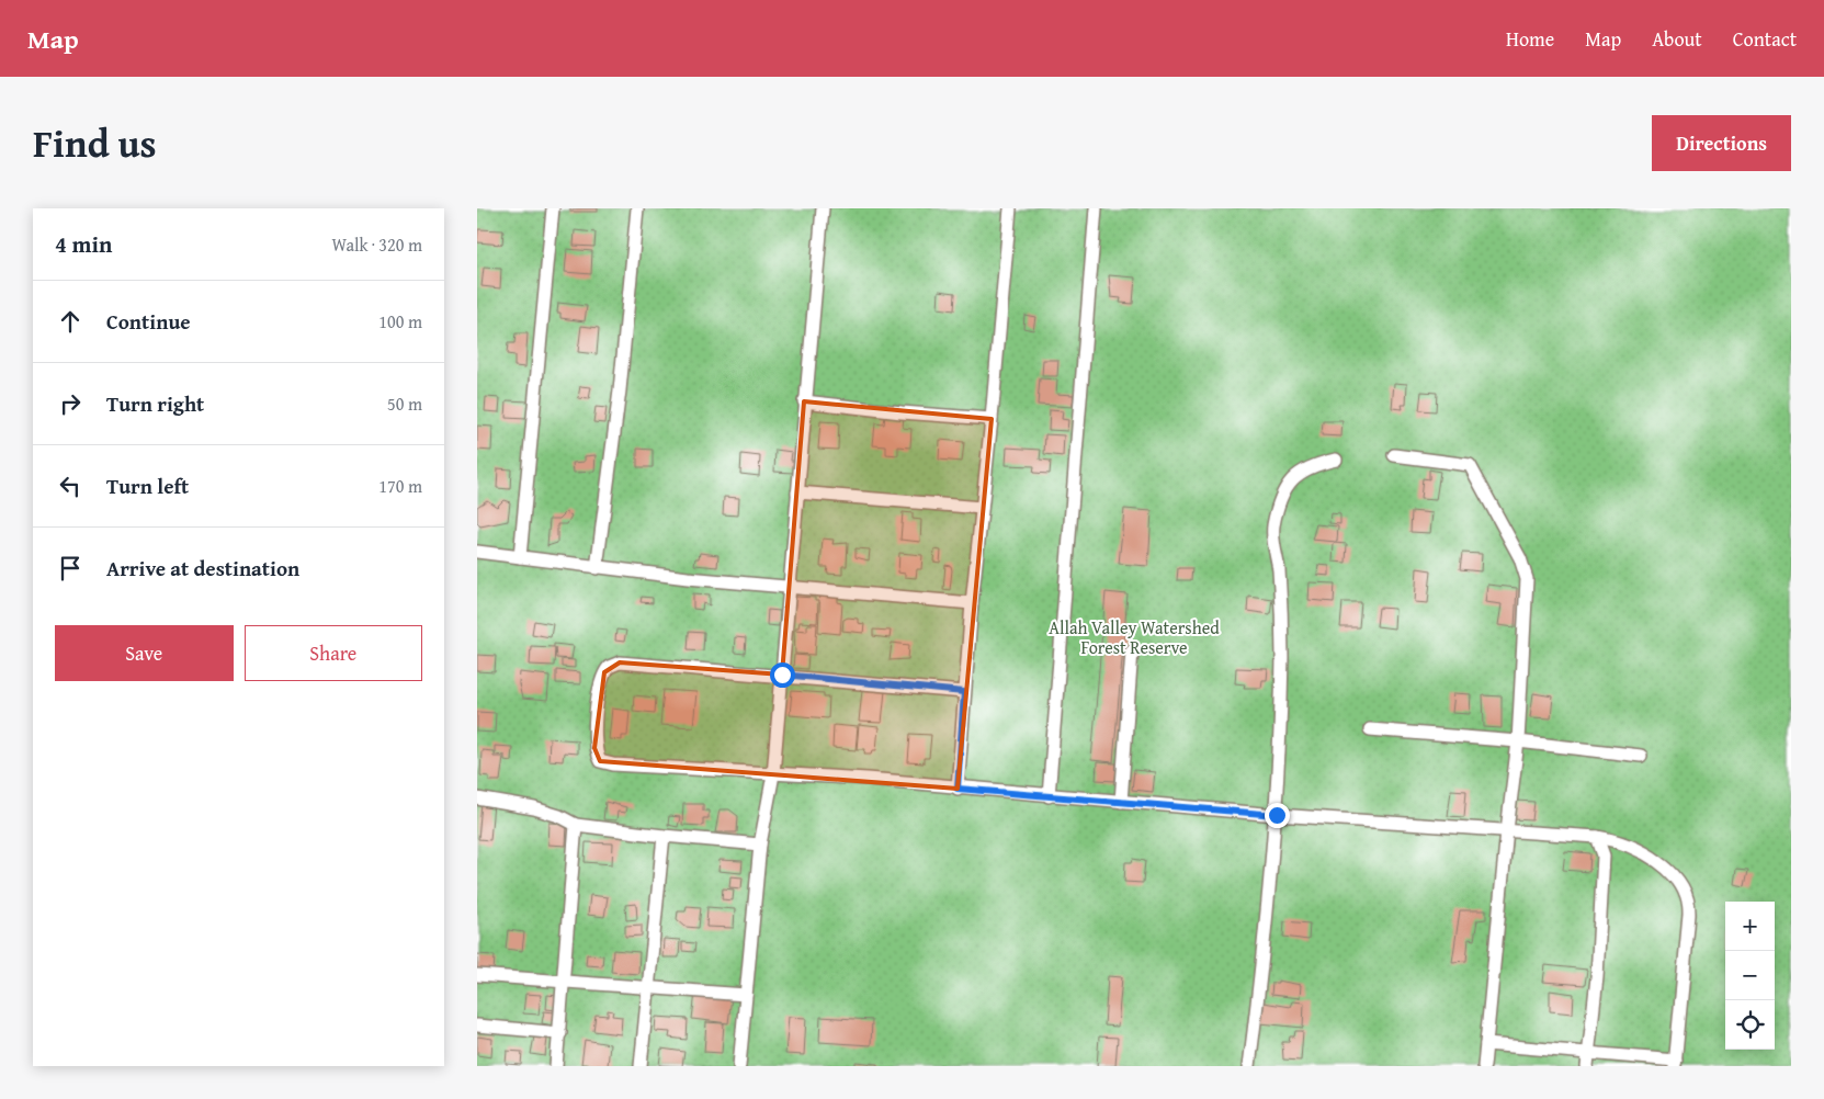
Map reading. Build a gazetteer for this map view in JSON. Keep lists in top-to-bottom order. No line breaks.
{"parks":["Allah Valley Watershed Forest Reserve"],"page":{"header":"Map","nav":["Home","Map","About","Contact"],"title":"Find us","buttons":["Directions",["Save","Share"]],"heading":["4 min","Walk · 320 m"],"list":[["Continue","100 m"],["Turn right","50 m"],["Turn left","170 m"],"Arrive at destination"],"map_buttons":["+","−"]}}
